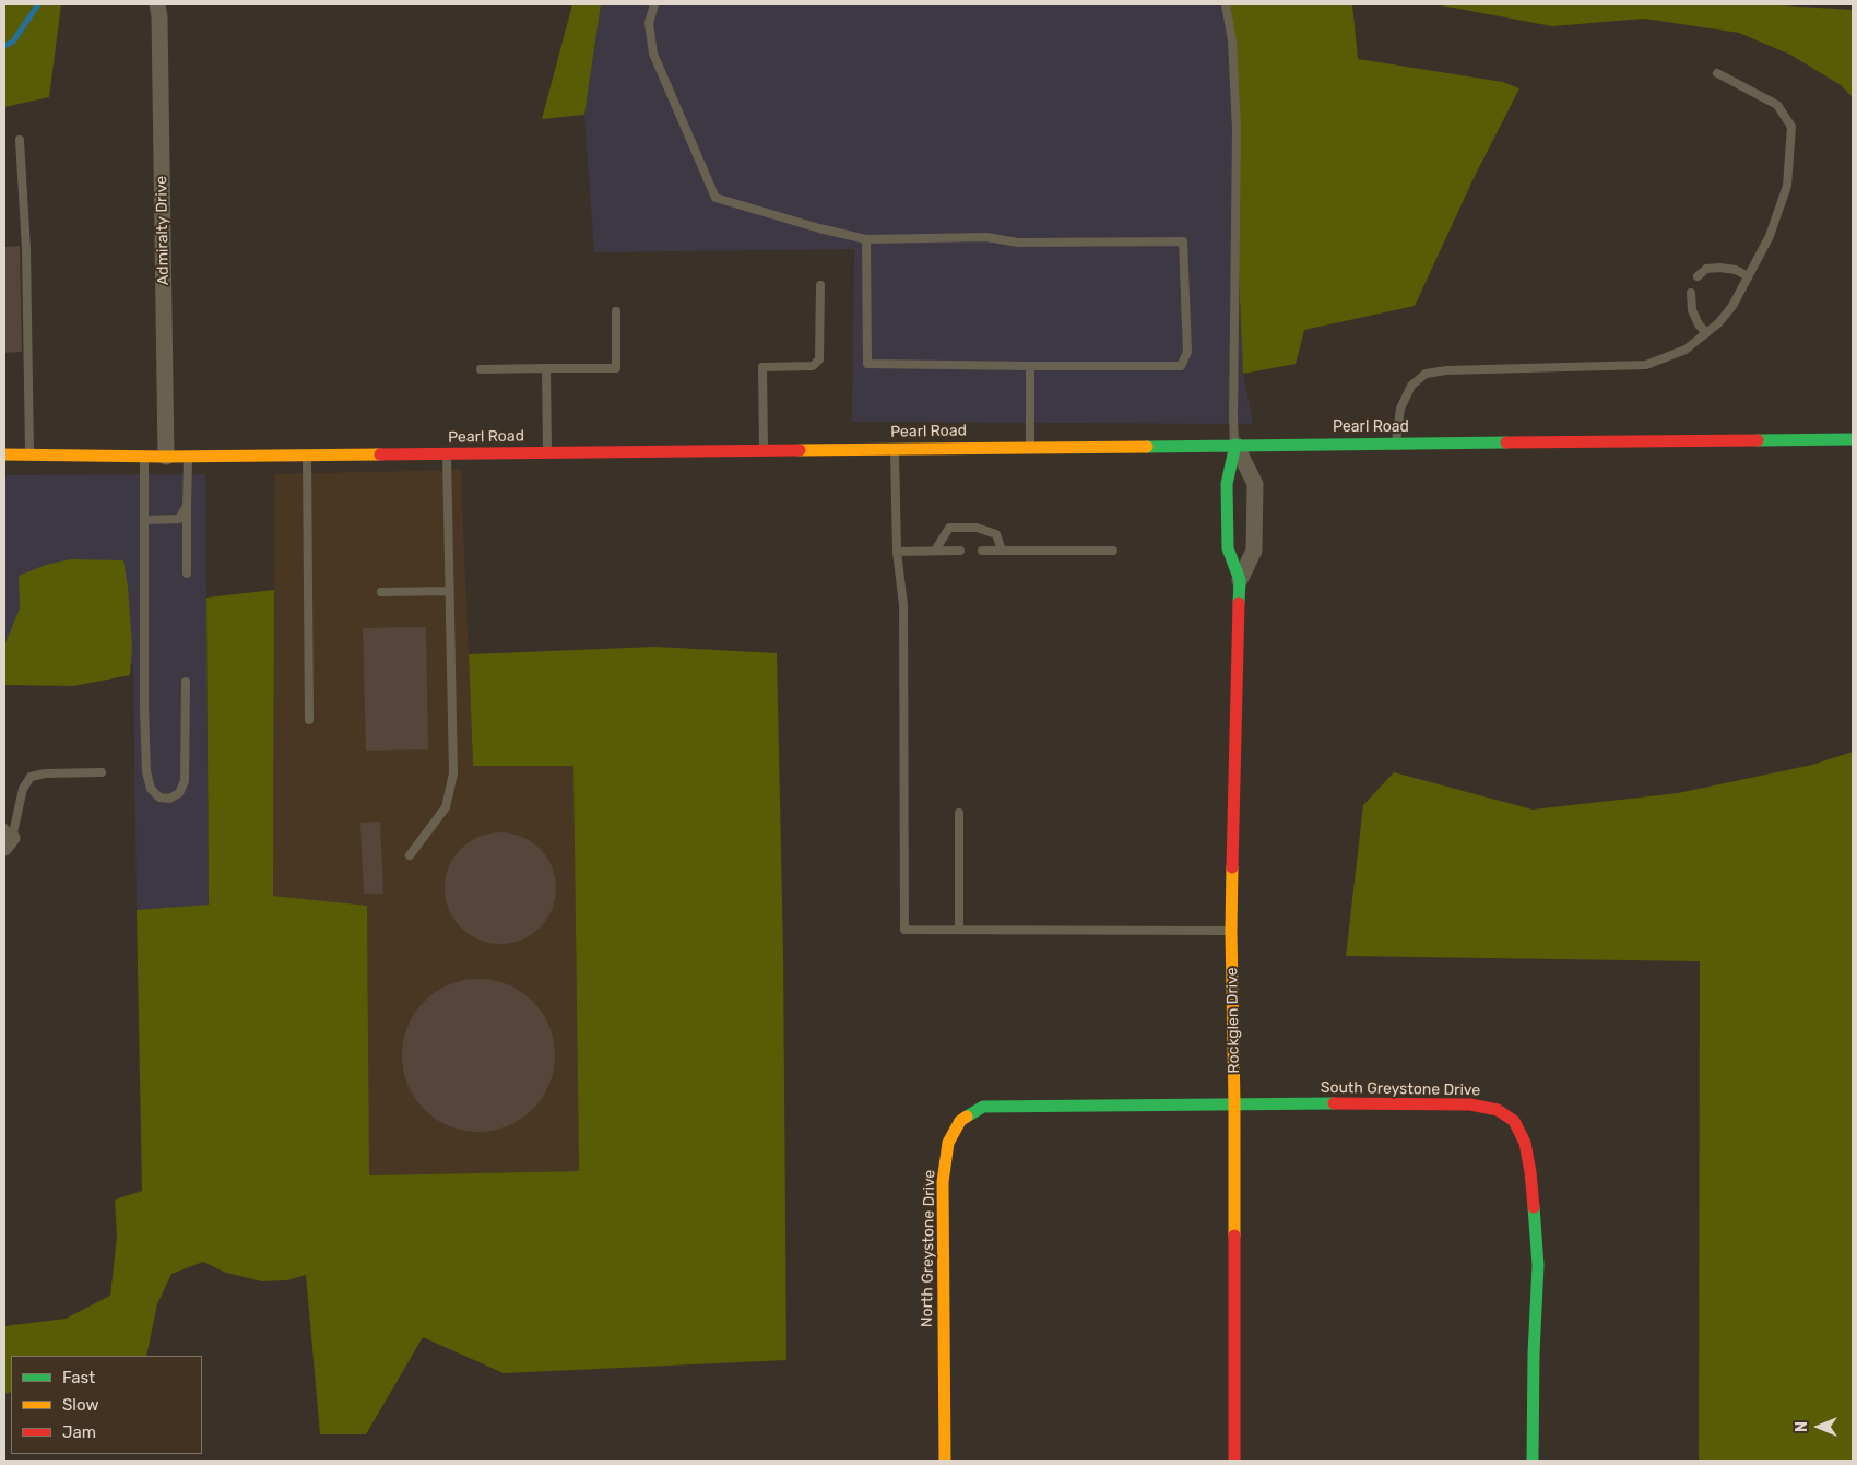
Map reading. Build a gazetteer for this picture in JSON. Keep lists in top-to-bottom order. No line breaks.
{"streets":{"street":["Admiralty Drive","Pearl Road","Rockglen Drive","South Greystone Drive","North Greystone Drive"]},"crossings":[["Admiralty Drive","Pearl Road"],["Pearl Road","Rockglen Drive"],["Rockglen Drive","South Greystone Drive"],["Rockglen Drive","North Greystone Drive"],["South Greystone Drive","North Greystone Drive"]],"legend":["Fast","Slow","Jam"],"north":"left"}
